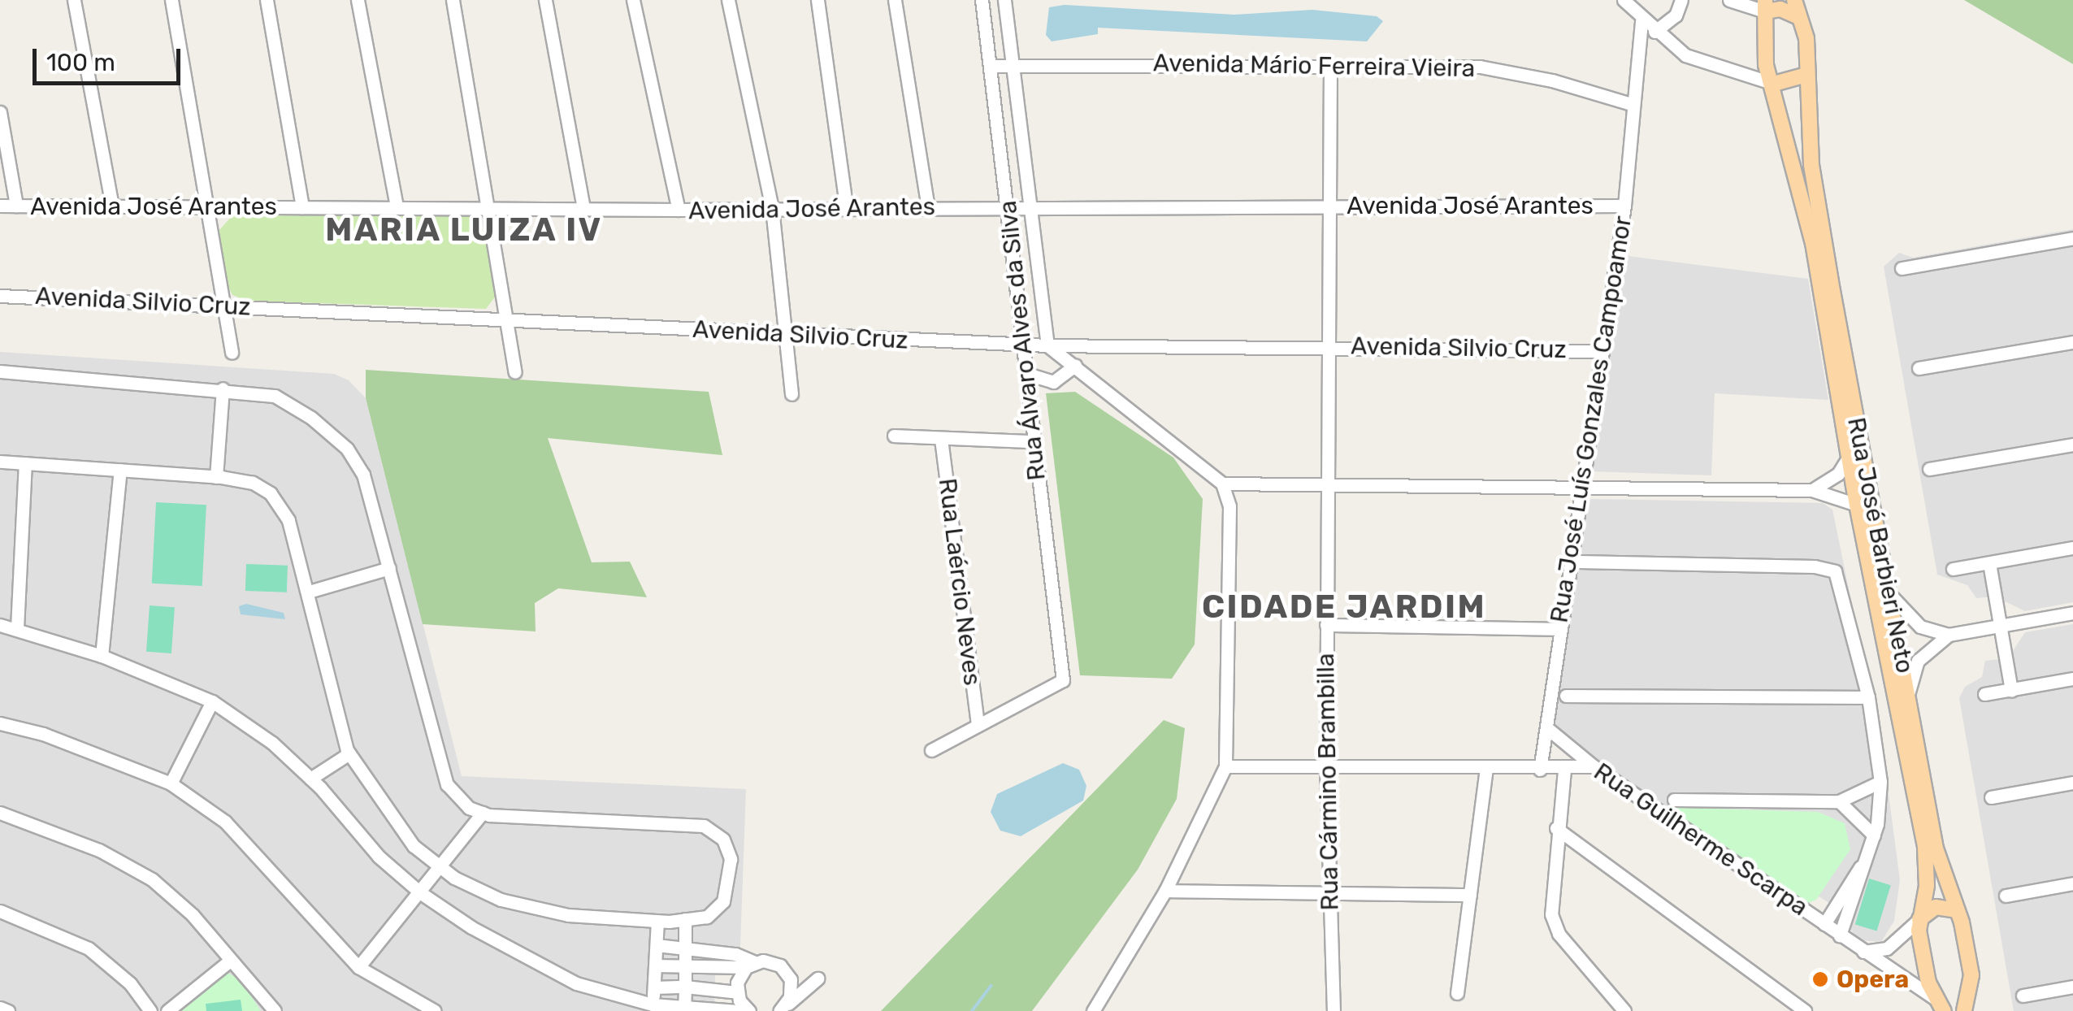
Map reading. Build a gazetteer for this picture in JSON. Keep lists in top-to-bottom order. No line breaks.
{"streets":{"main road":["Rua José Barbieri Neto"],"street":["Avenida Mário Ferreira Vieira","Avenida José Arantes","Avenida Silvio Cruz","Rua Álvaro Alves da Silva","Rua José Luís Gonzales Campoamor","Rua Laércio Neves","Rua Cármino Brambilla","Rua Guilherme Scarpa"]},"crossings":[["Avenida Mário Ferreira Vieira","Rua Álvaro Alves da Silva"],["Avenida Mário Ferreira Vieira","Rua José Luís Gonzales Campoamor"],["Avenida Mário Ferreira Vieira","Rua Cármino Brambilla"],["Avenida José Arantes","Rua Álvaro Alves da Silva"],["Avenida José Arantes","Rua José Luís Gonzales Campoamor"],["Avenida José Arantes","Rua Cármino Brambilla"],["Avenida Silvio Cruz","Rua Álvaro Alves da Silva"],["Avenida Silvio Cruz","Rua José Luís Gonzales Campoamor"],["Avenida Silvio Cruz","Rua Cármino Brambilla"],["Rua Álvaro Alves da Silva","Rua Laércio Neves"],["Rua José Luís Gonzales Campoamor","Rua Guilherme Scarpa"],["Rua José Barbieri Neto","Rua Guilherme Scarpa"]],"districts":["MARIA LUIZA IV","CIDADE JARDIM"],"places":["Opera"],"scale_bar":"100 m"}
